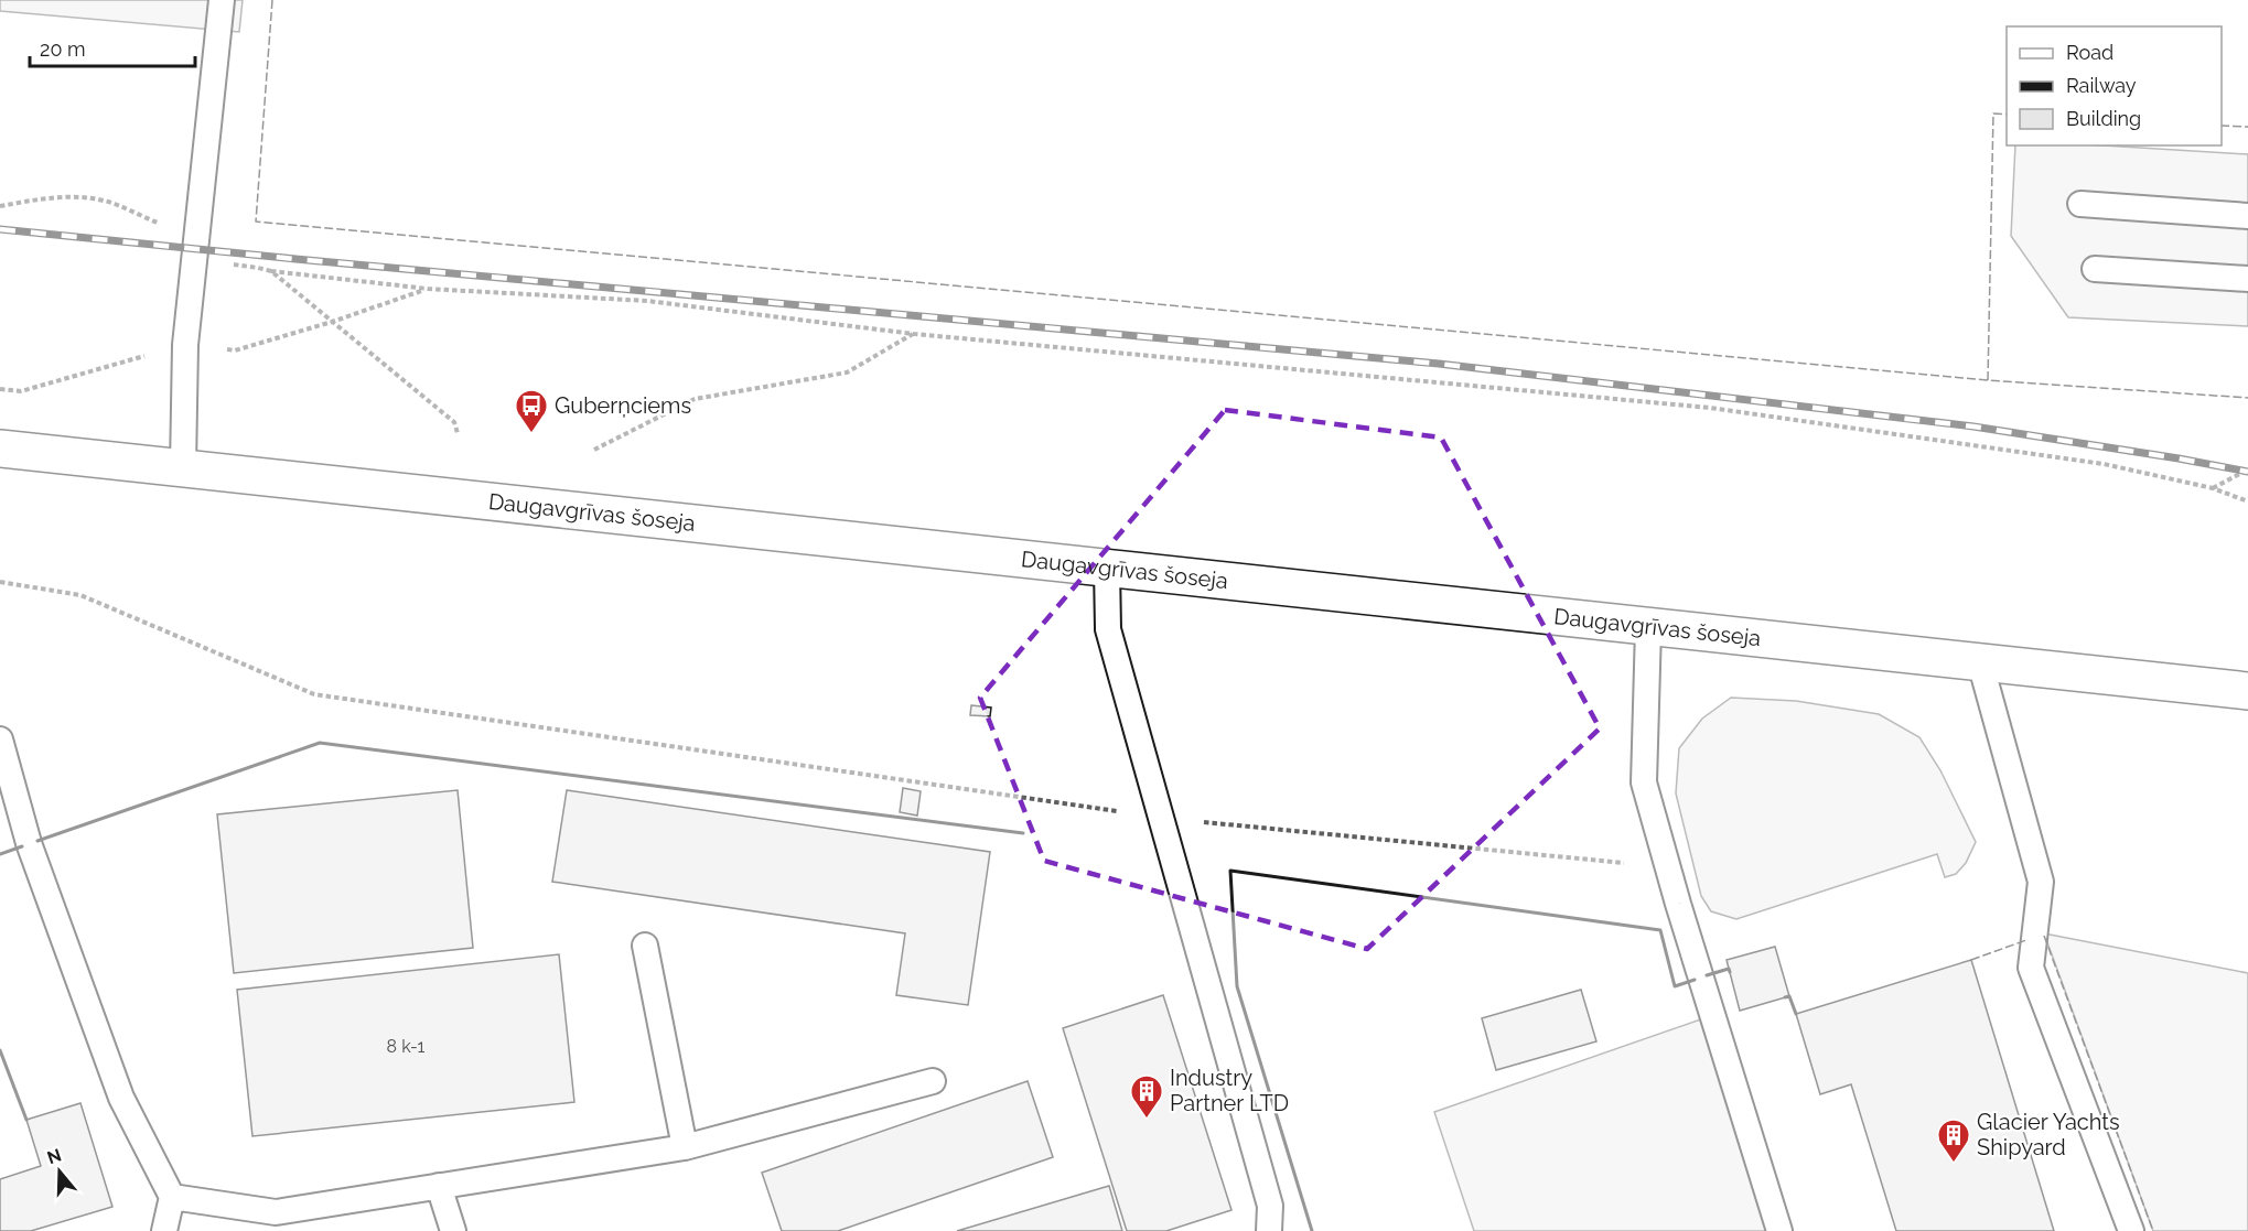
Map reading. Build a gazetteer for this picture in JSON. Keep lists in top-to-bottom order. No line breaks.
{"streets":{"main road":["Daugavgrīvas šoseja"]},"places":{"bus stop":["Guberņciems"],"building":["Industry Partner LTD","Glacier Yachts Shipyard"]},"house_numbers":["8 k-1"],"legend":["Road","Railway","Building"],"scale_bar":"20 m","north":"top"}
